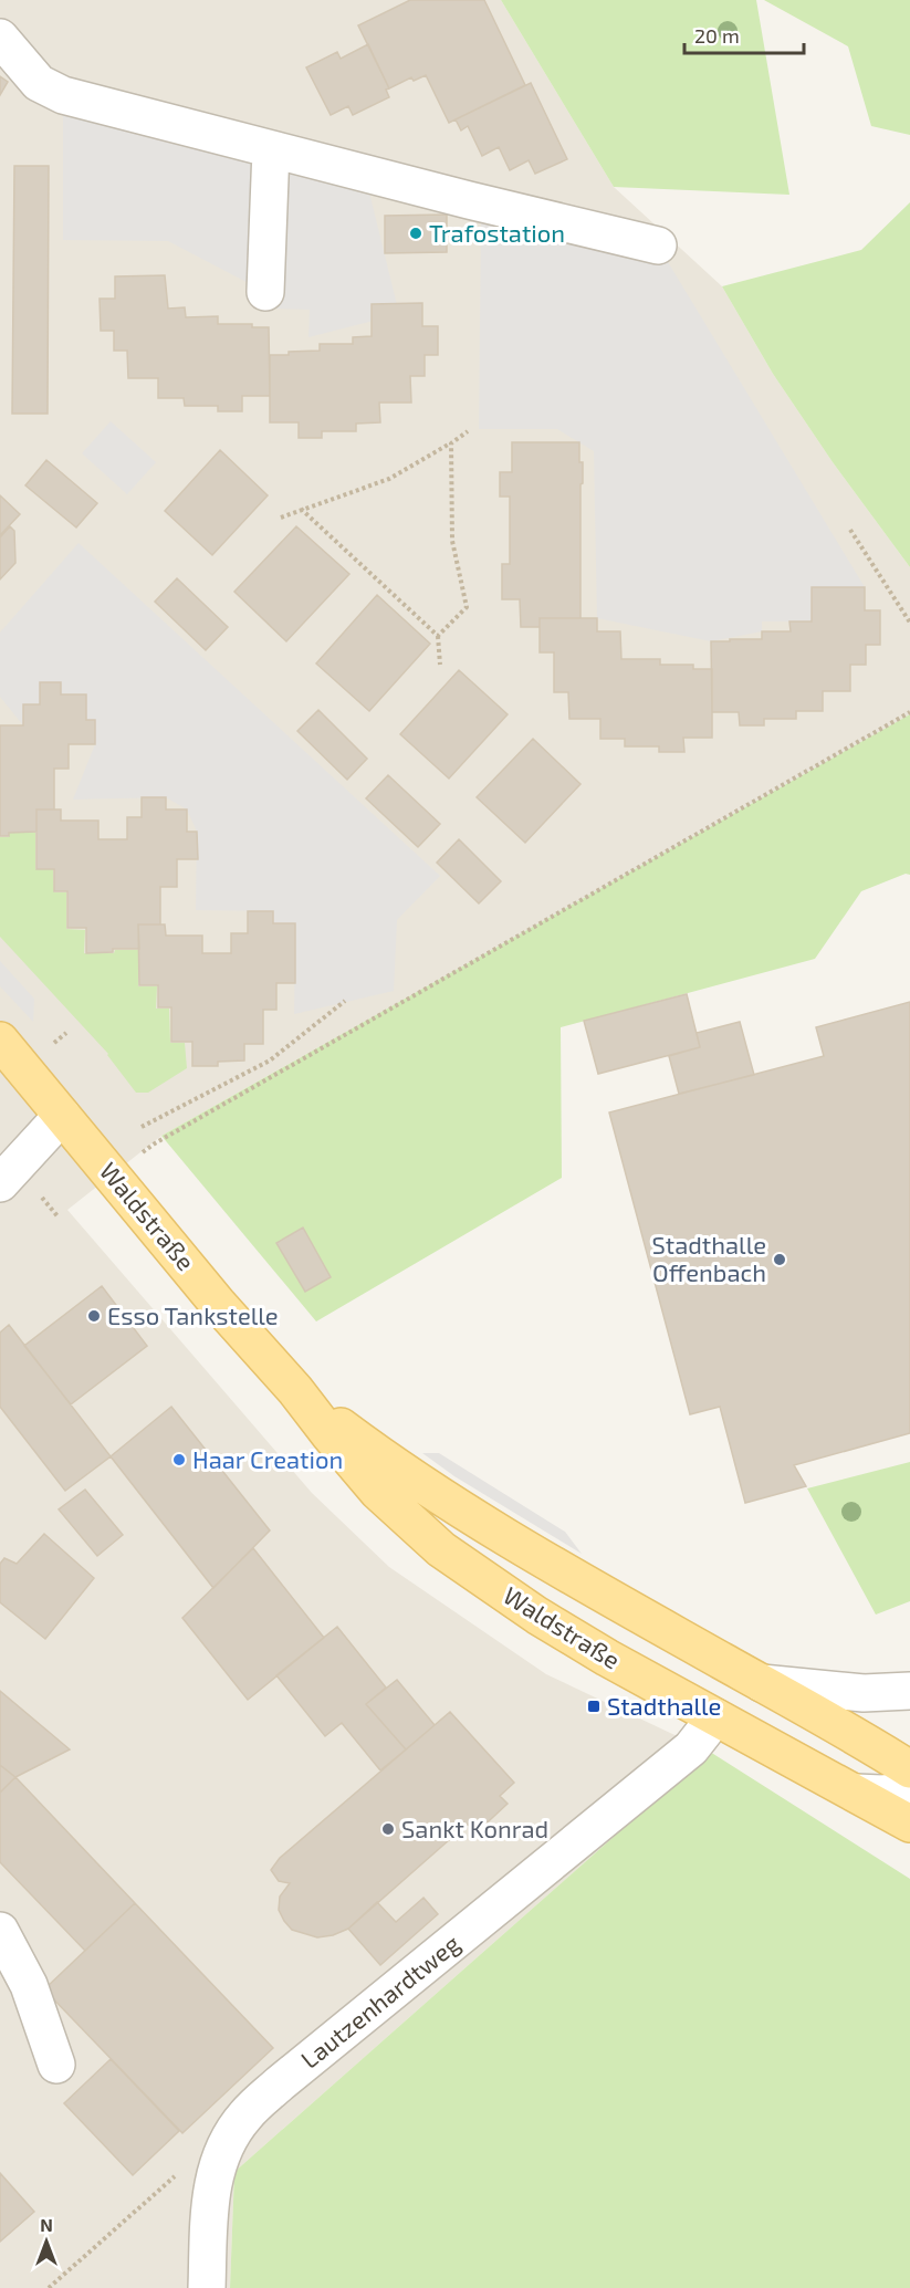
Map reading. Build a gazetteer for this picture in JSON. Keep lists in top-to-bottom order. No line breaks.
{"streets":{"main road":["Waldstraße"],"street":["Lautzenhardtweg"]},"crossings":[["Waldstraße","Lautzenhardtweg"]],"places":{"other":["Trafostation","Stadthalle Offenbach","Esso Tankstelle","Haar Creation","Sankt Konrad"],"transit":["Stadthalle"]},"scale_bar":"20 m","north":"top"}
